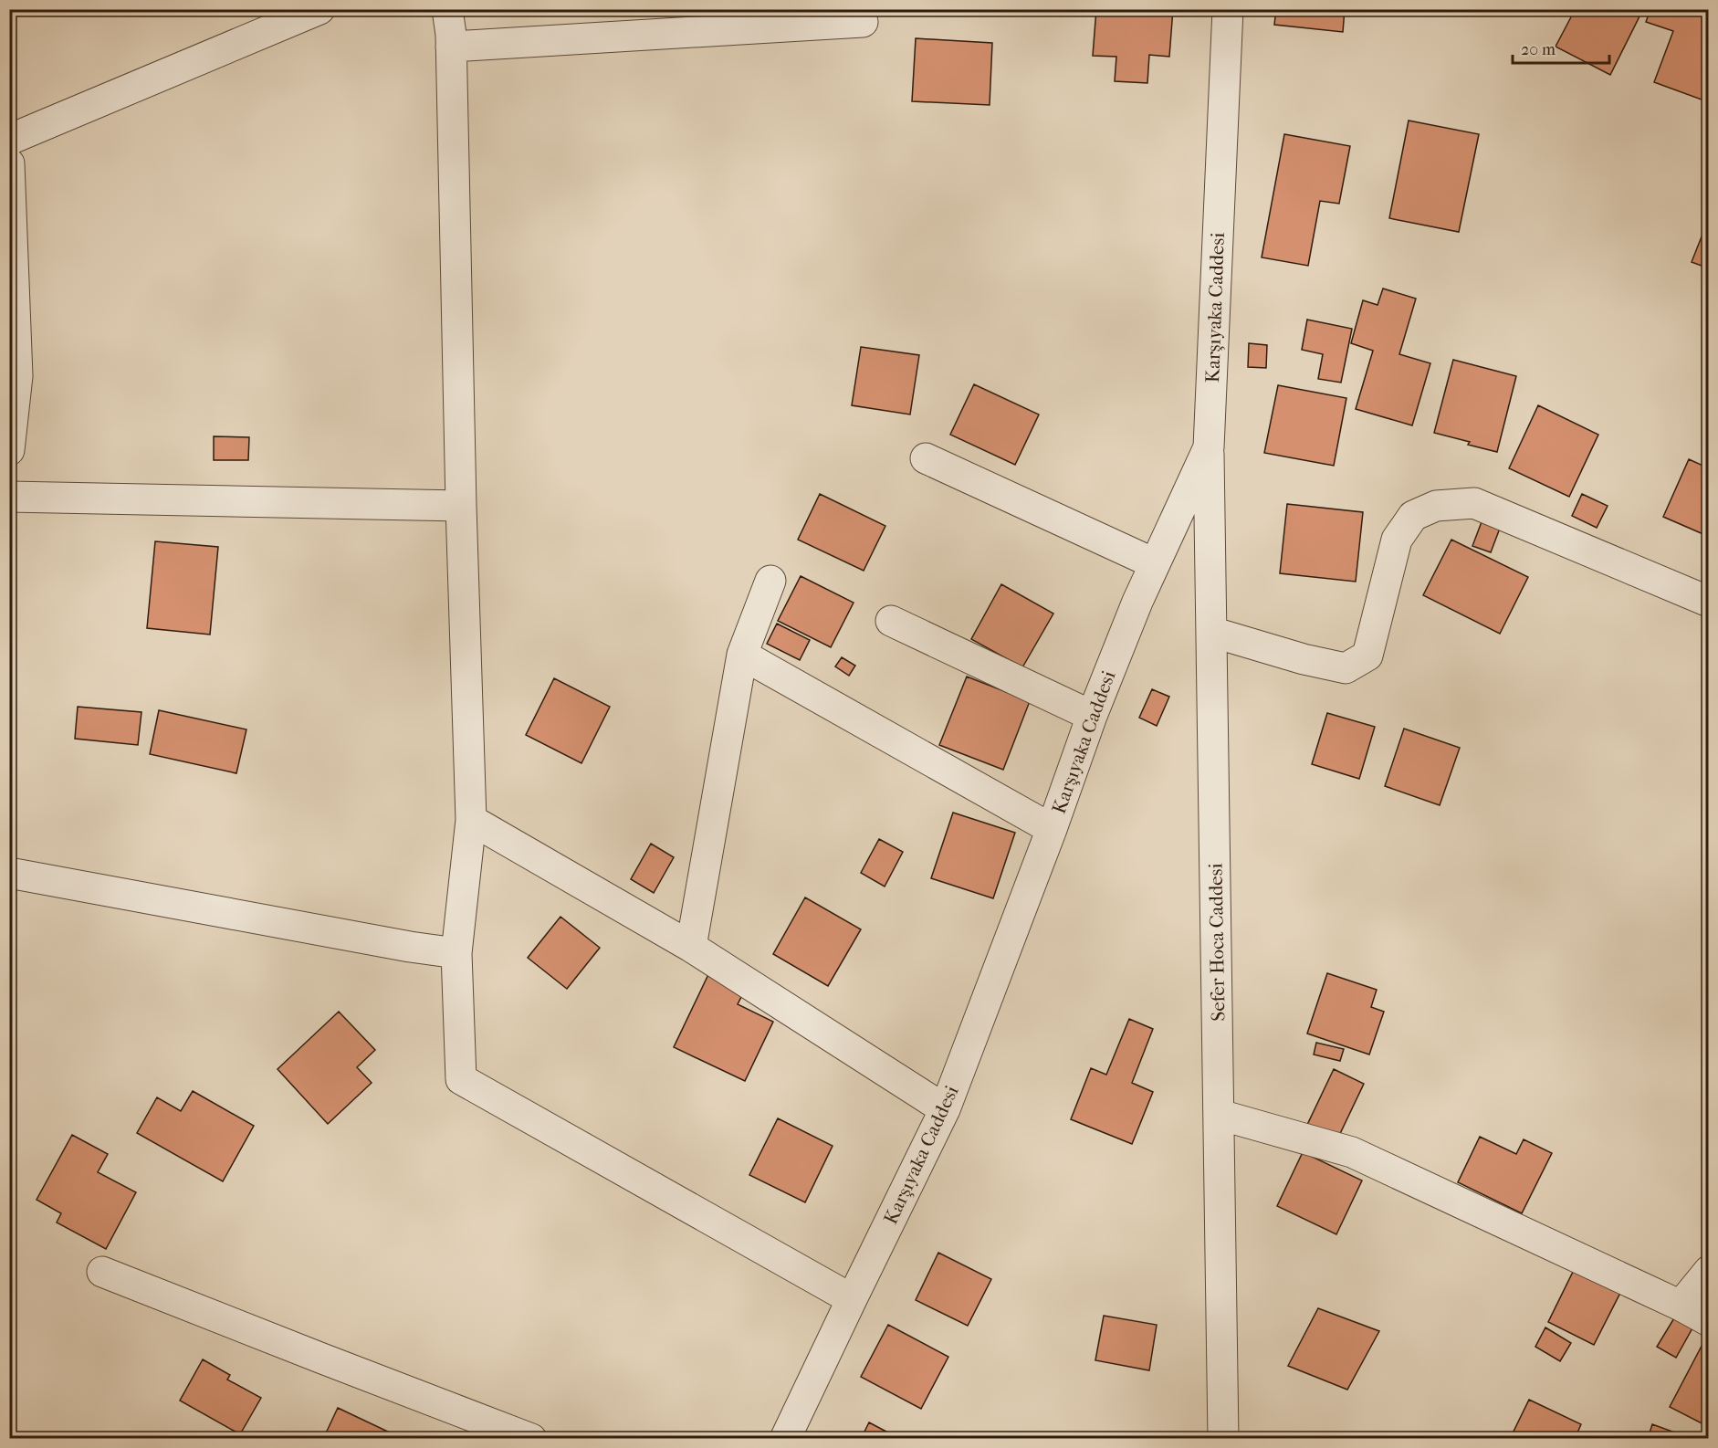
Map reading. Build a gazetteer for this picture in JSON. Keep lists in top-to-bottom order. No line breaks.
{"streets":{"street":["Karşıyaka Caddesi","Sefer Hoca Caddesi"]},"crossings":[["Karşıyaka Caddesi","Sefer Hoca Caddesi"]],"scale_bar":"20 m"}
